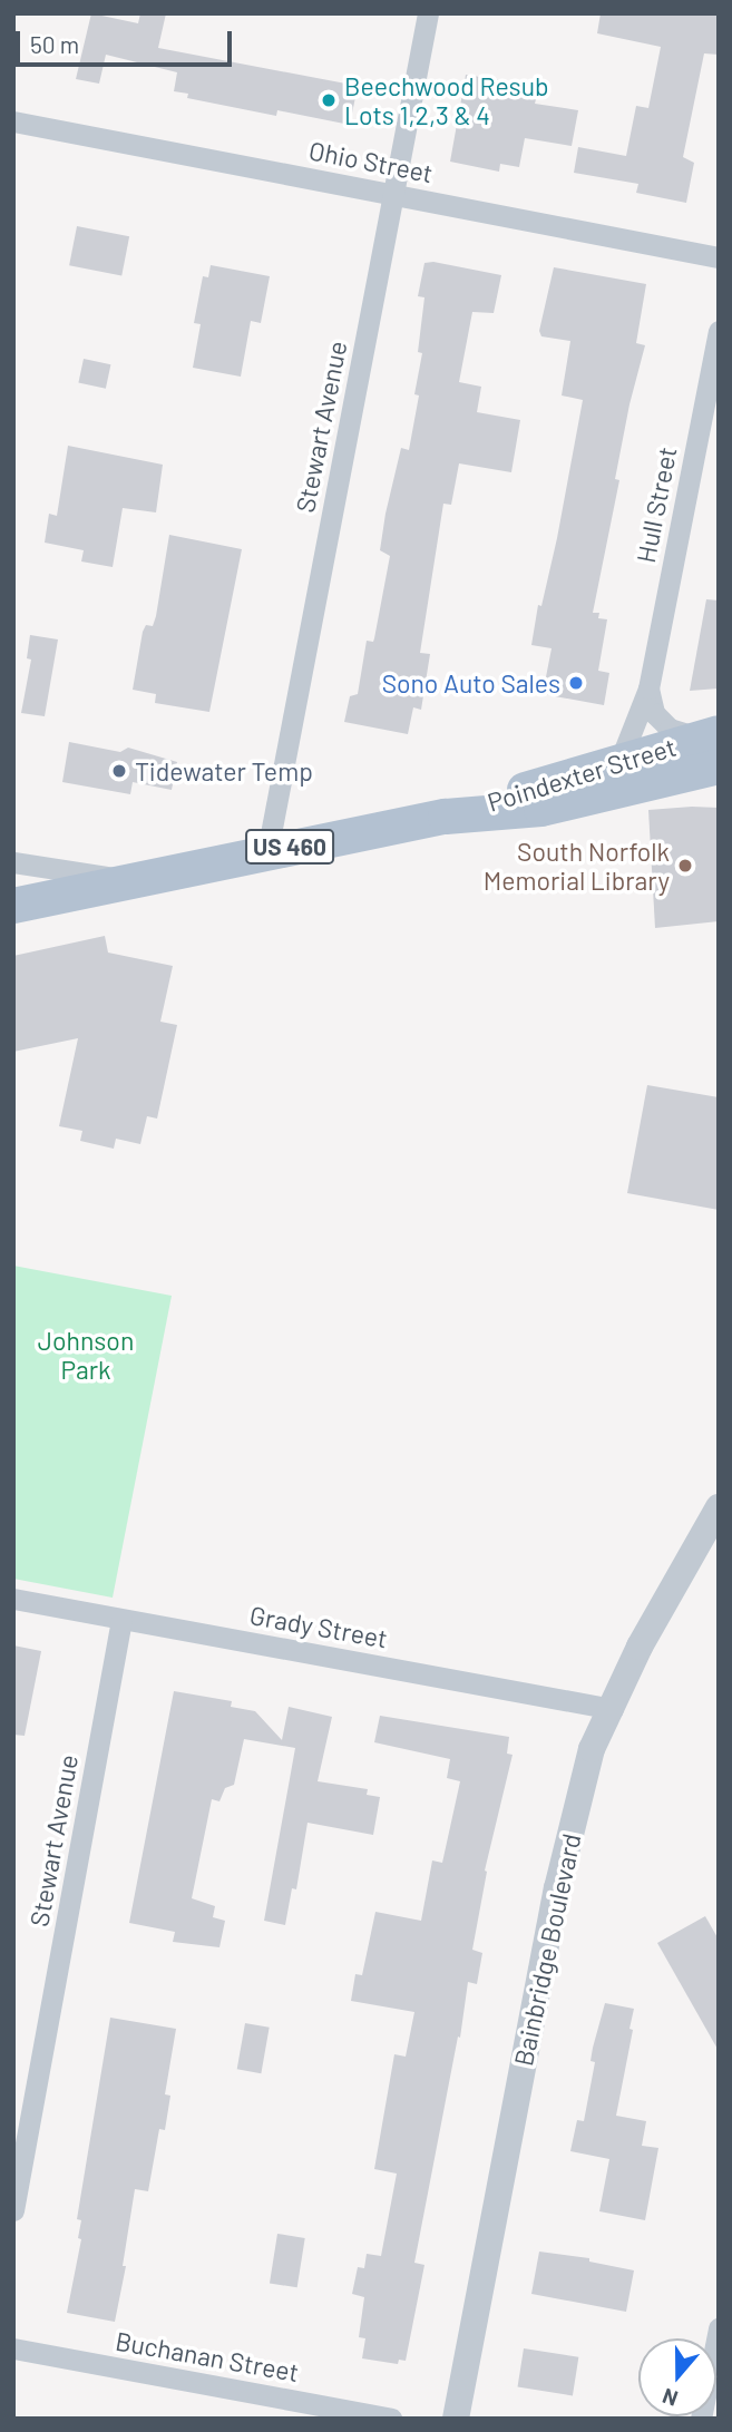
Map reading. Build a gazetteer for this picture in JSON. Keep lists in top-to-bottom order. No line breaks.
{"streets":{"main road":["Poindexter Street","US 460"],"street":["Ohio Street","Stewart Avenue","Hull Street","Grady Street","Bainbridge Boulevard","Buchanan Street"]},"crossings":[["Ohio Street","Stewart Avenue"],["Stewart Avenue","Poindexter Street"],["Stewart Avenue","Grady Street"],["Hull Street","Poindexter Street"],["Grady Street","Bainbridge Boulevard"]],"parks":["Johnson Park"],"places":["Beechwood Resub Lots 1,2,3 & 4","Sono Auto Sales","Tidewater Temp","South Norfolk Memorial Library"],"scale_bar":"50 m","north":"bottom"}
